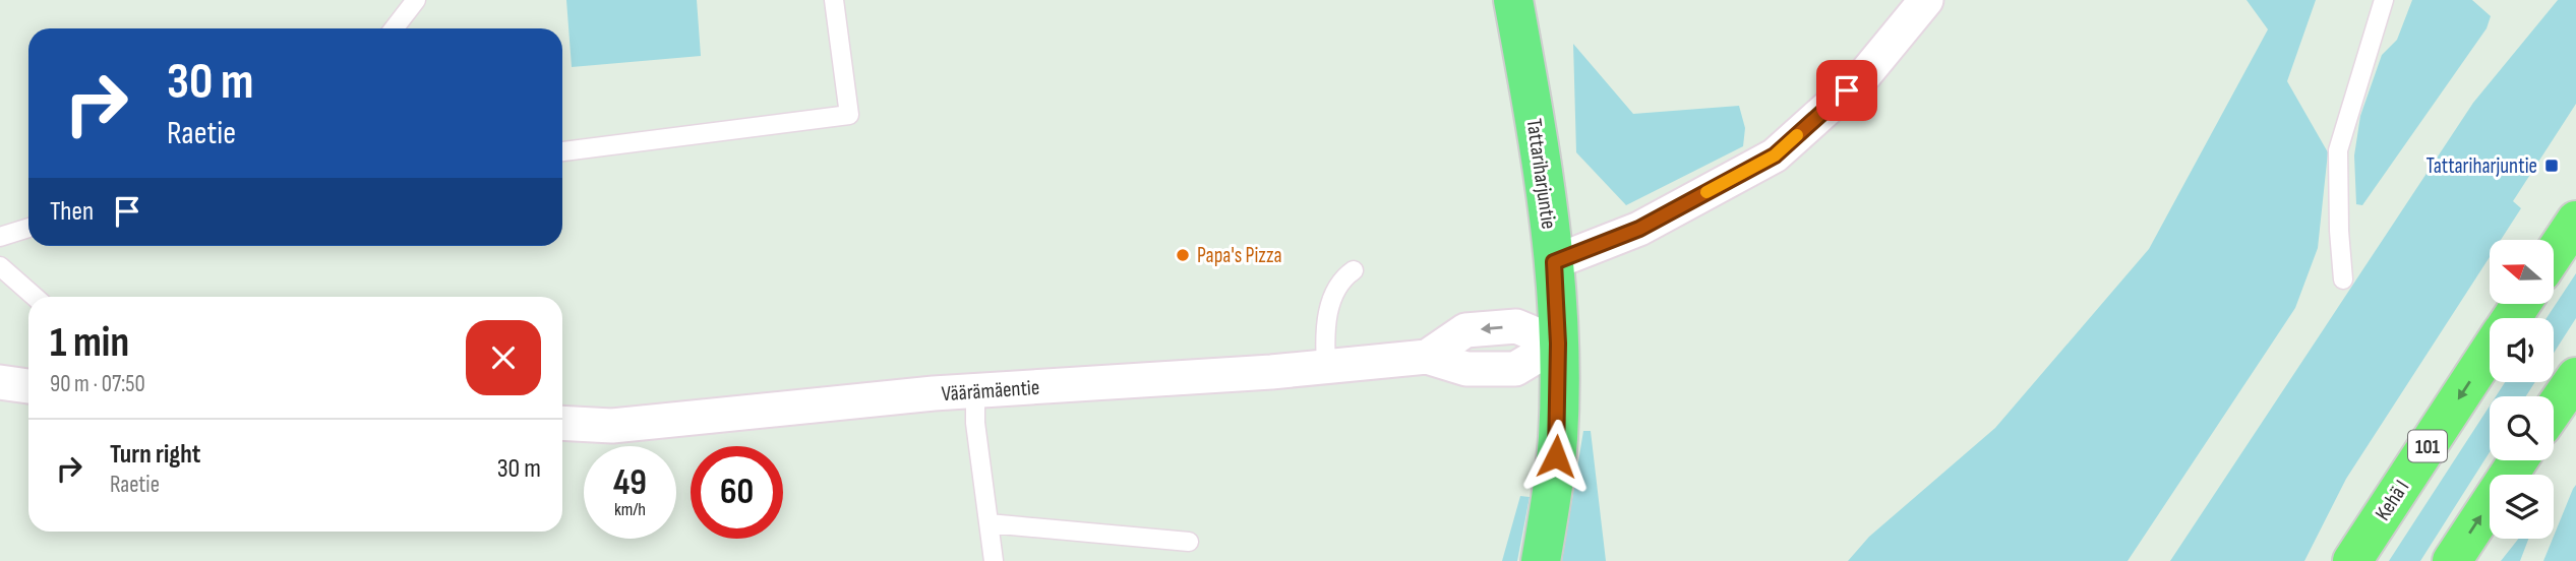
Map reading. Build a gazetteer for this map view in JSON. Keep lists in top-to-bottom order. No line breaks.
{"streets":{"highway":["101","Kehä I"],"main road":["Tattariharjuntie"],"street":["Väärämäentie"]},"crossings":[["Tattariharjuntie","Väärämäentie"]],"places":{"transit":["Tattariharjuntie"],"other":["Papa's Pizza"]},"north":"left","page":{"turn":["30 m","Raetie"],"then":"Then","heading":["1 min","90 m · 07:50"],"list":[{"name":"Turn right","note":"Raetie","value":"30 m"}],"speed":"49 km/h","limit":"60"}}
